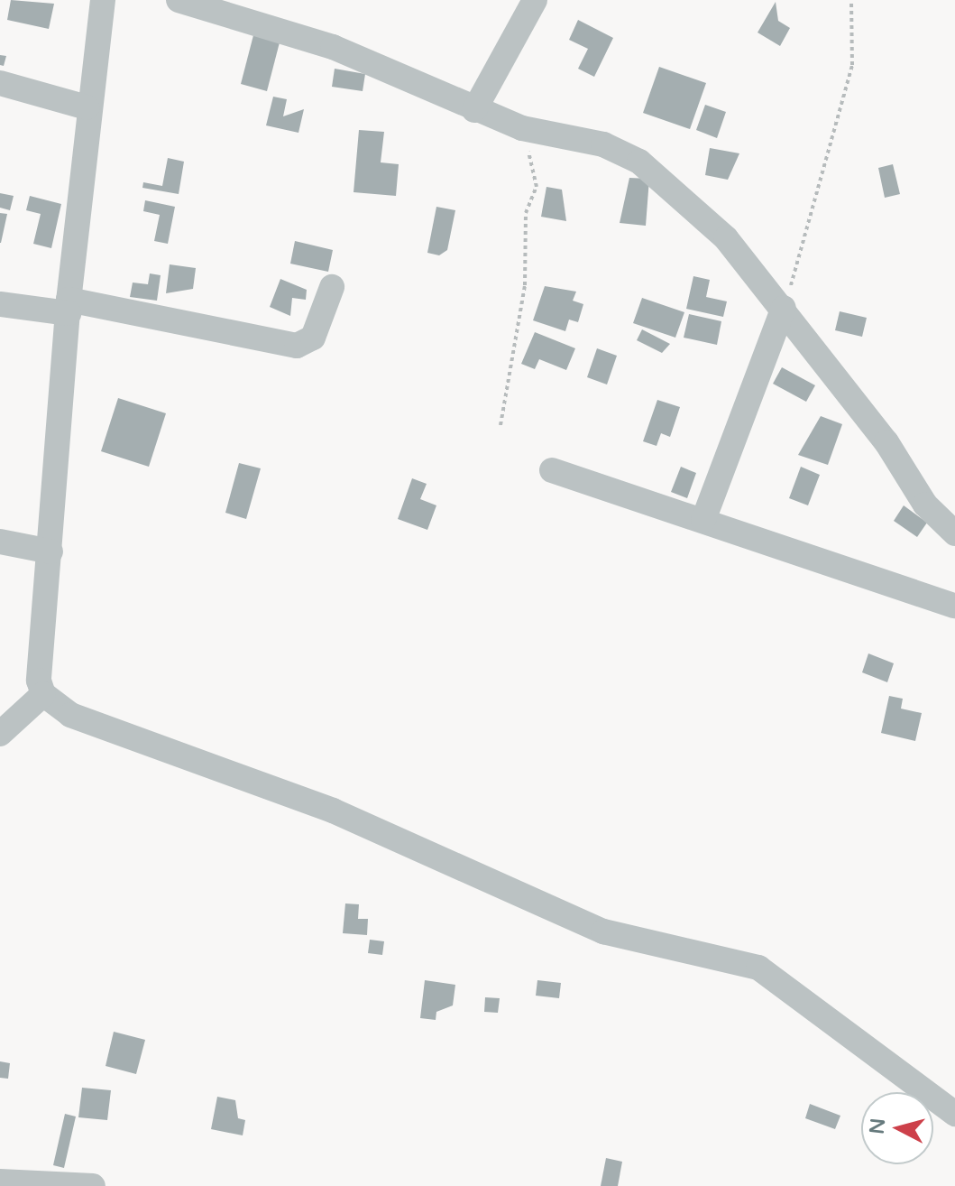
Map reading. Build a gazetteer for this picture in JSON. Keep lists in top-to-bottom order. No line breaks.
{"north":"left"}
